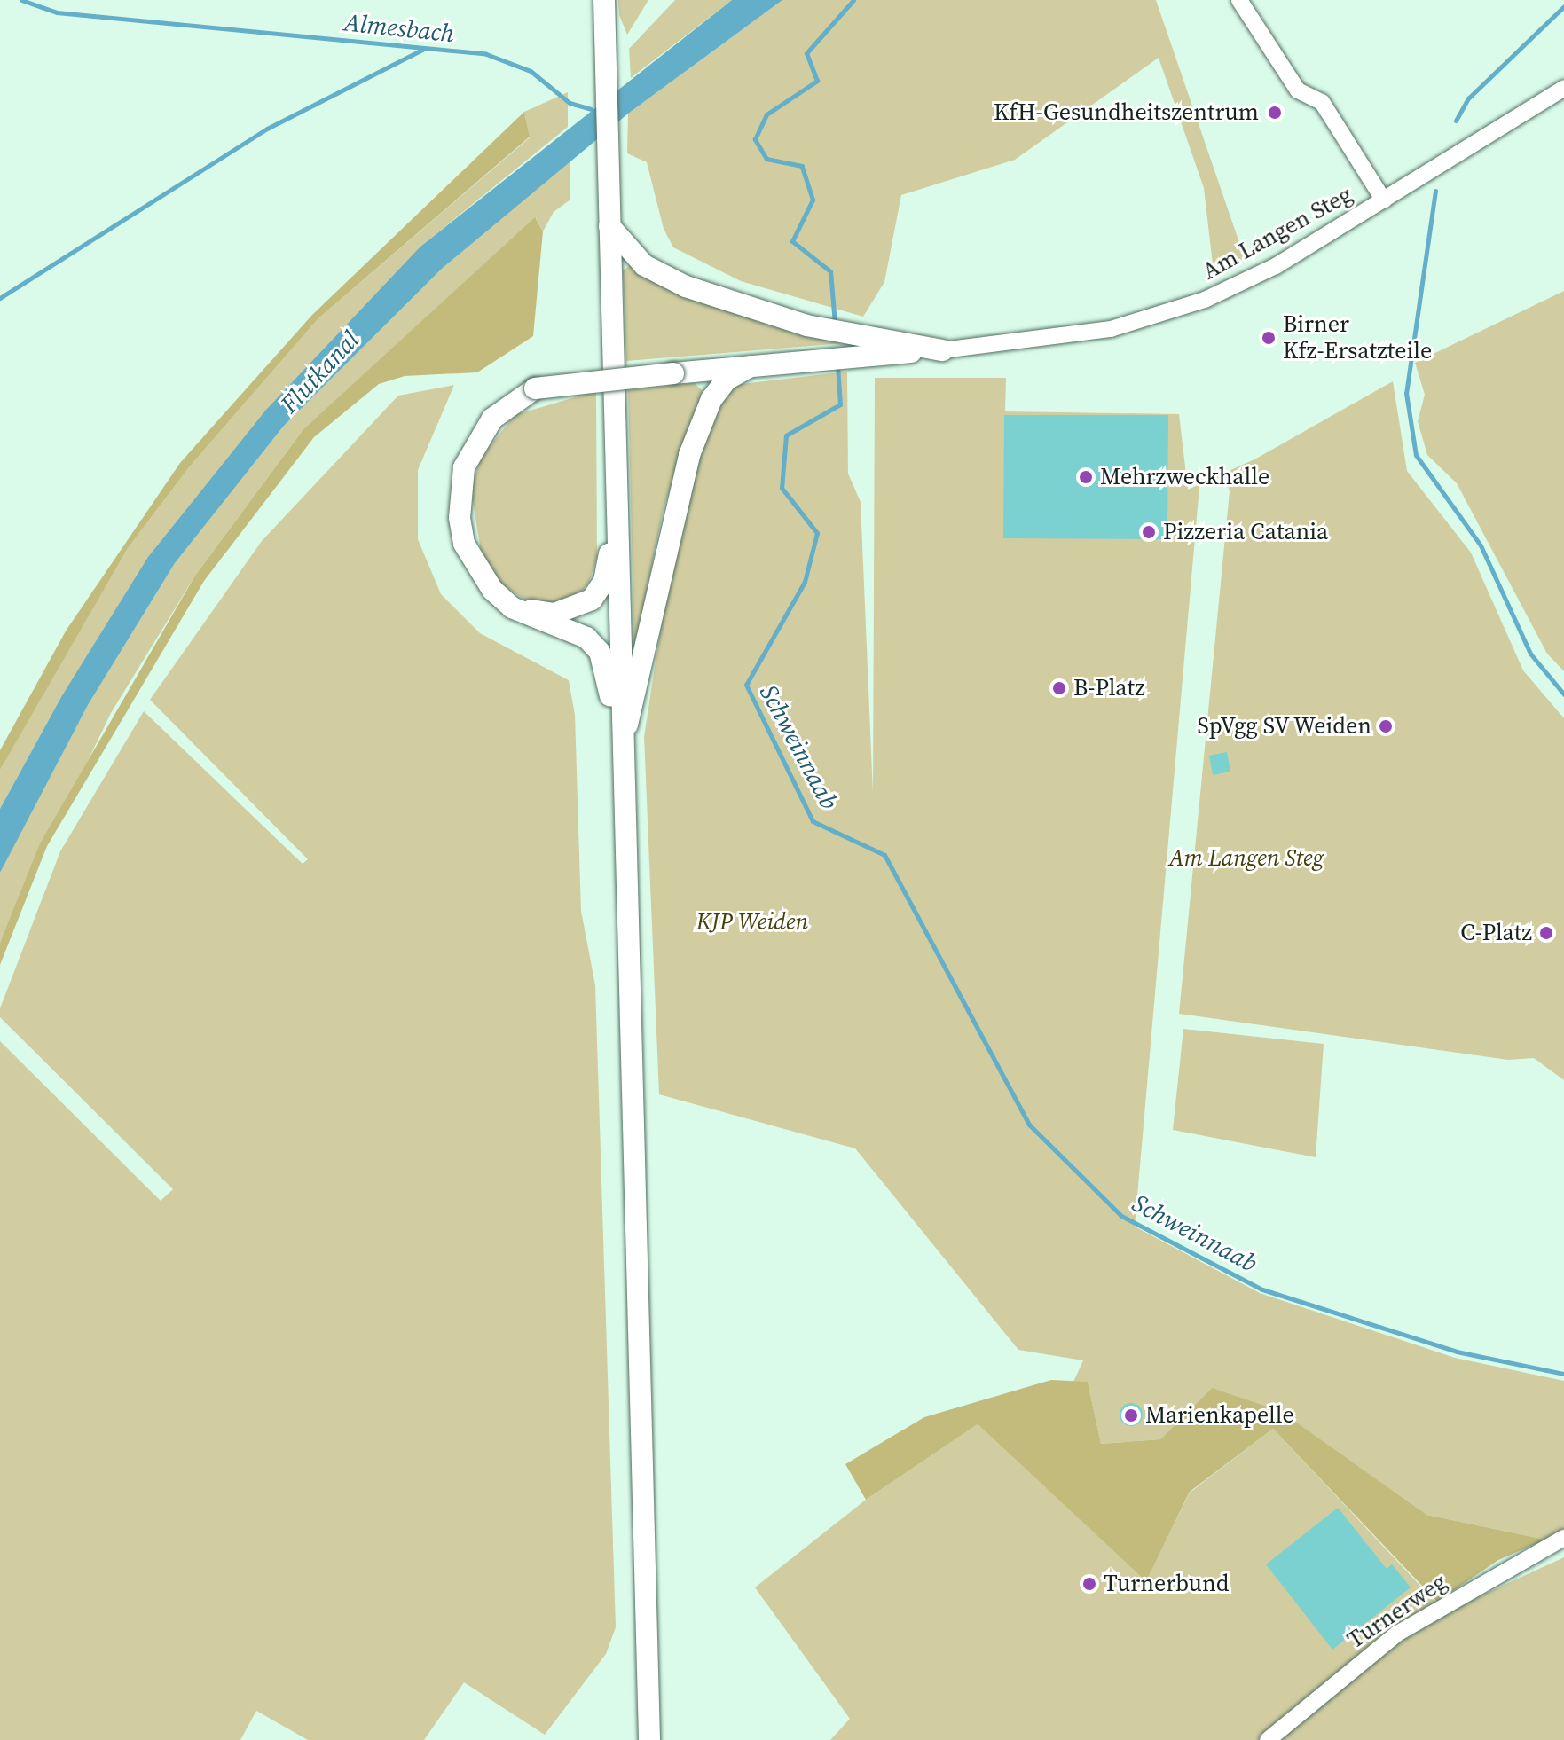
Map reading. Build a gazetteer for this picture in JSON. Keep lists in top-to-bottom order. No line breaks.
{"streets":{"street":["Am Langen Steg","Turnerweg"]},"water":["Almesbach","Flutkanal","Schweinnaab"],"parks":["Am Langen Steg","KJP Weiden"],"places":["KfH-Gesundheitszentrum","Birner Kfz-Ersatzteile","Mehrzweckhalle","Pizzeria Catania","B-Platz","SpVgg SV Weiden","C-Platz","Marienkapelle","Turnerbund"]}
